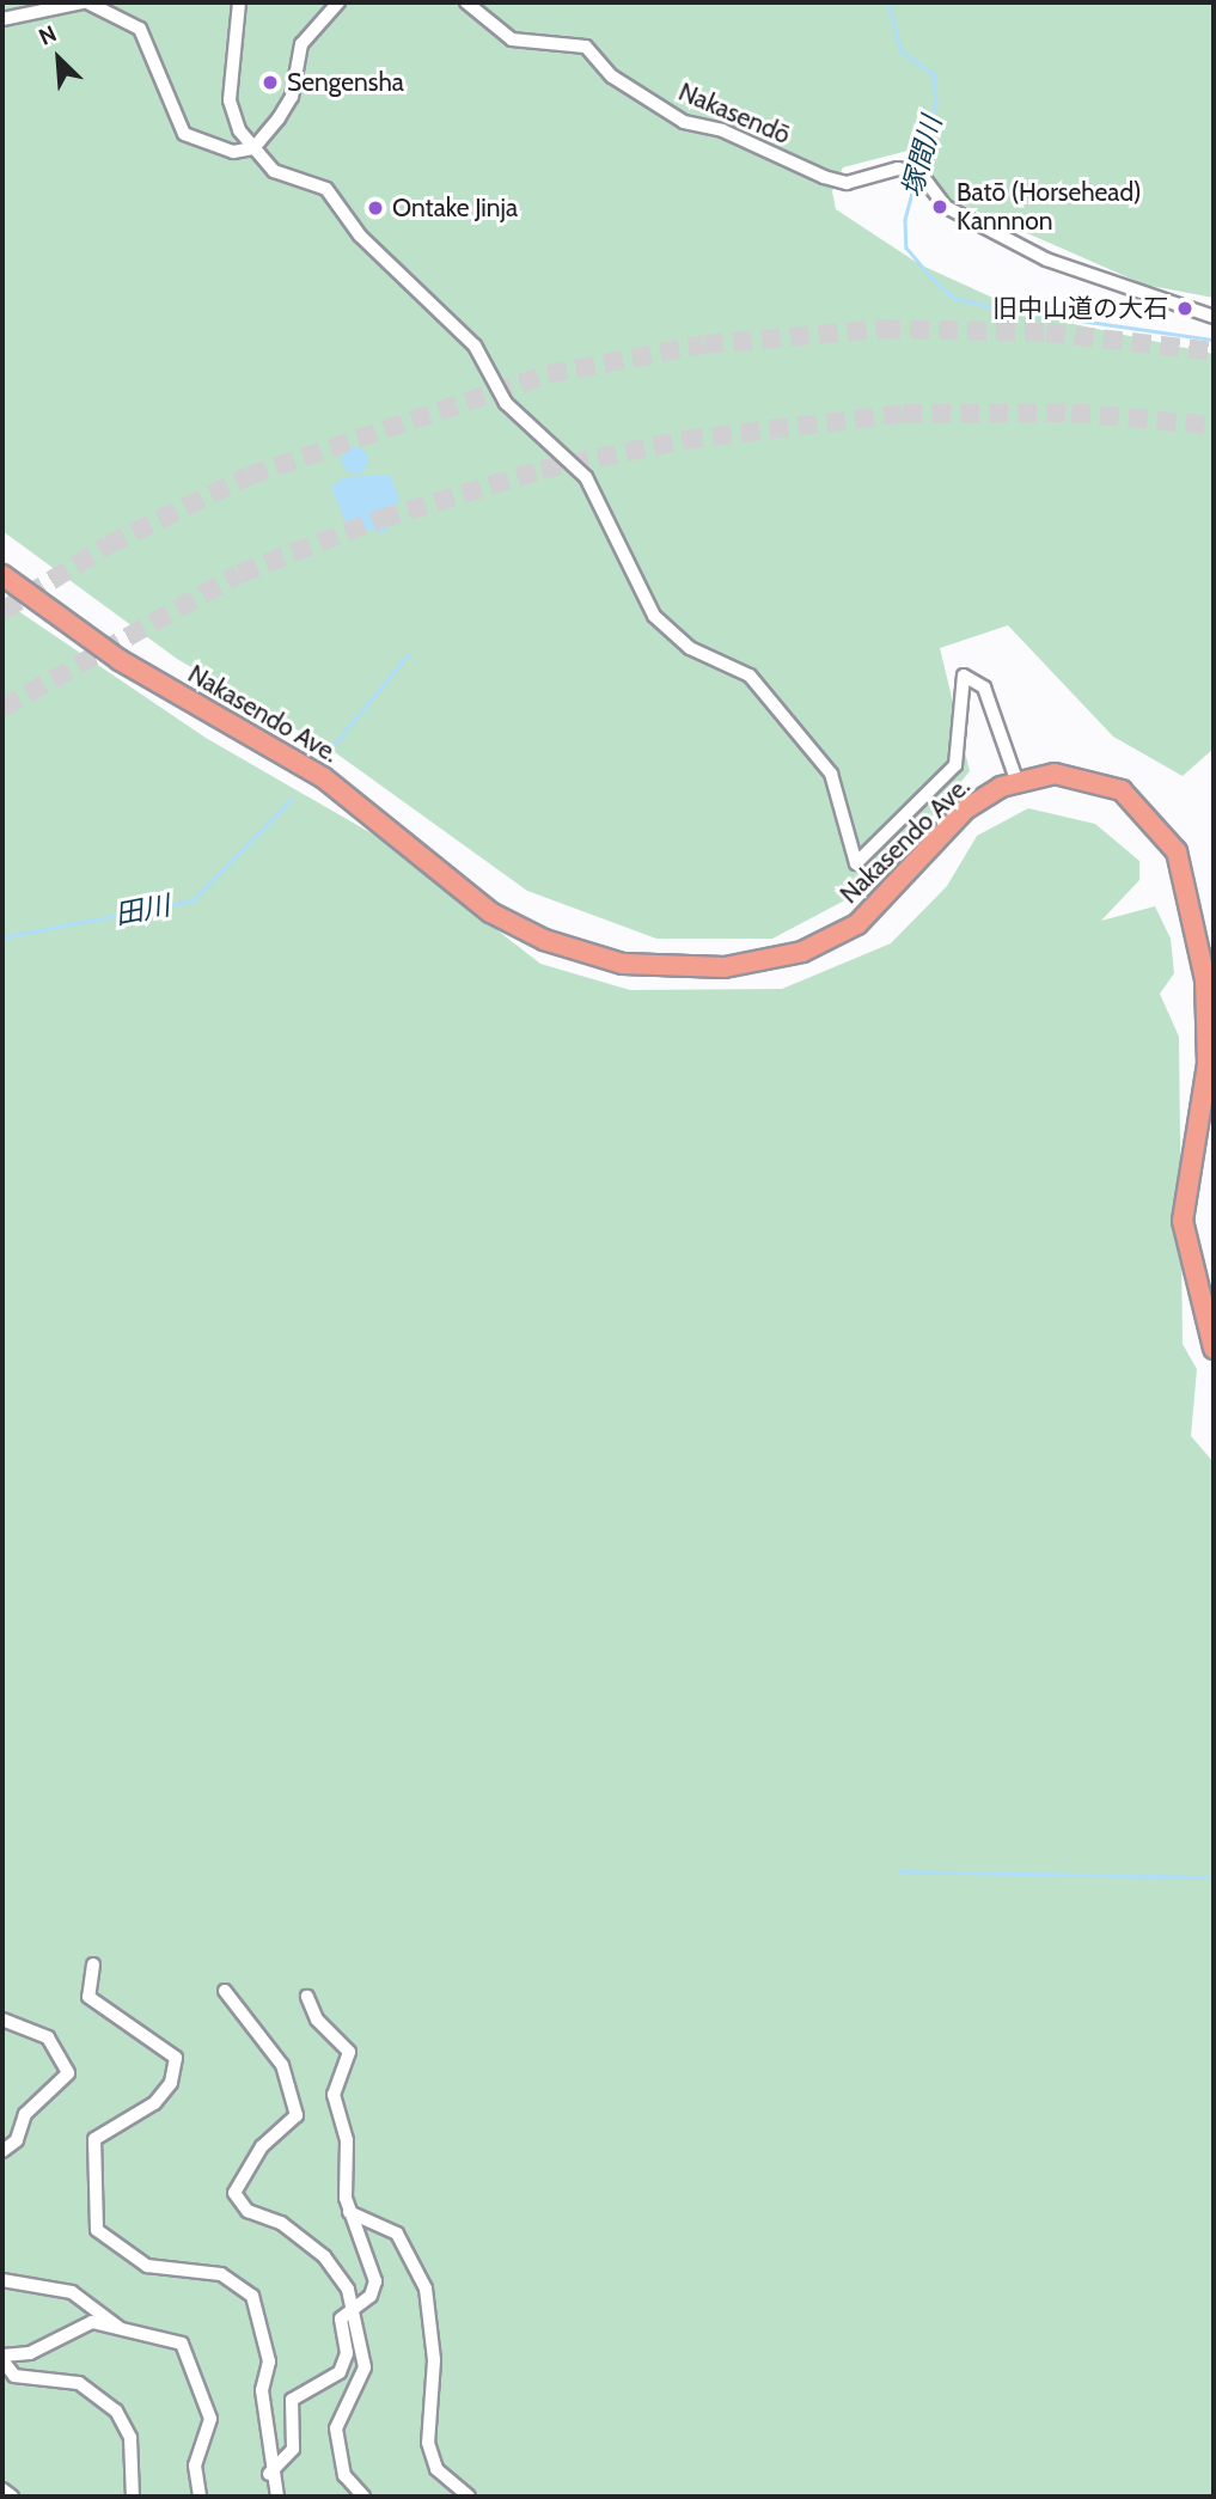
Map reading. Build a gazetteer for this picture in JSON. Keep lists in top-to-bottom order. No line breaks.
{"streets":{"highway":["Nakasendo Ave."],"street":["Nakasendō"]},"water":["塚間川","田川"],"places":["Sengensha","Batō (Horsehead) Kannnon","Ontake Jinja","旧中山道の大石"],"north":"top left"}
